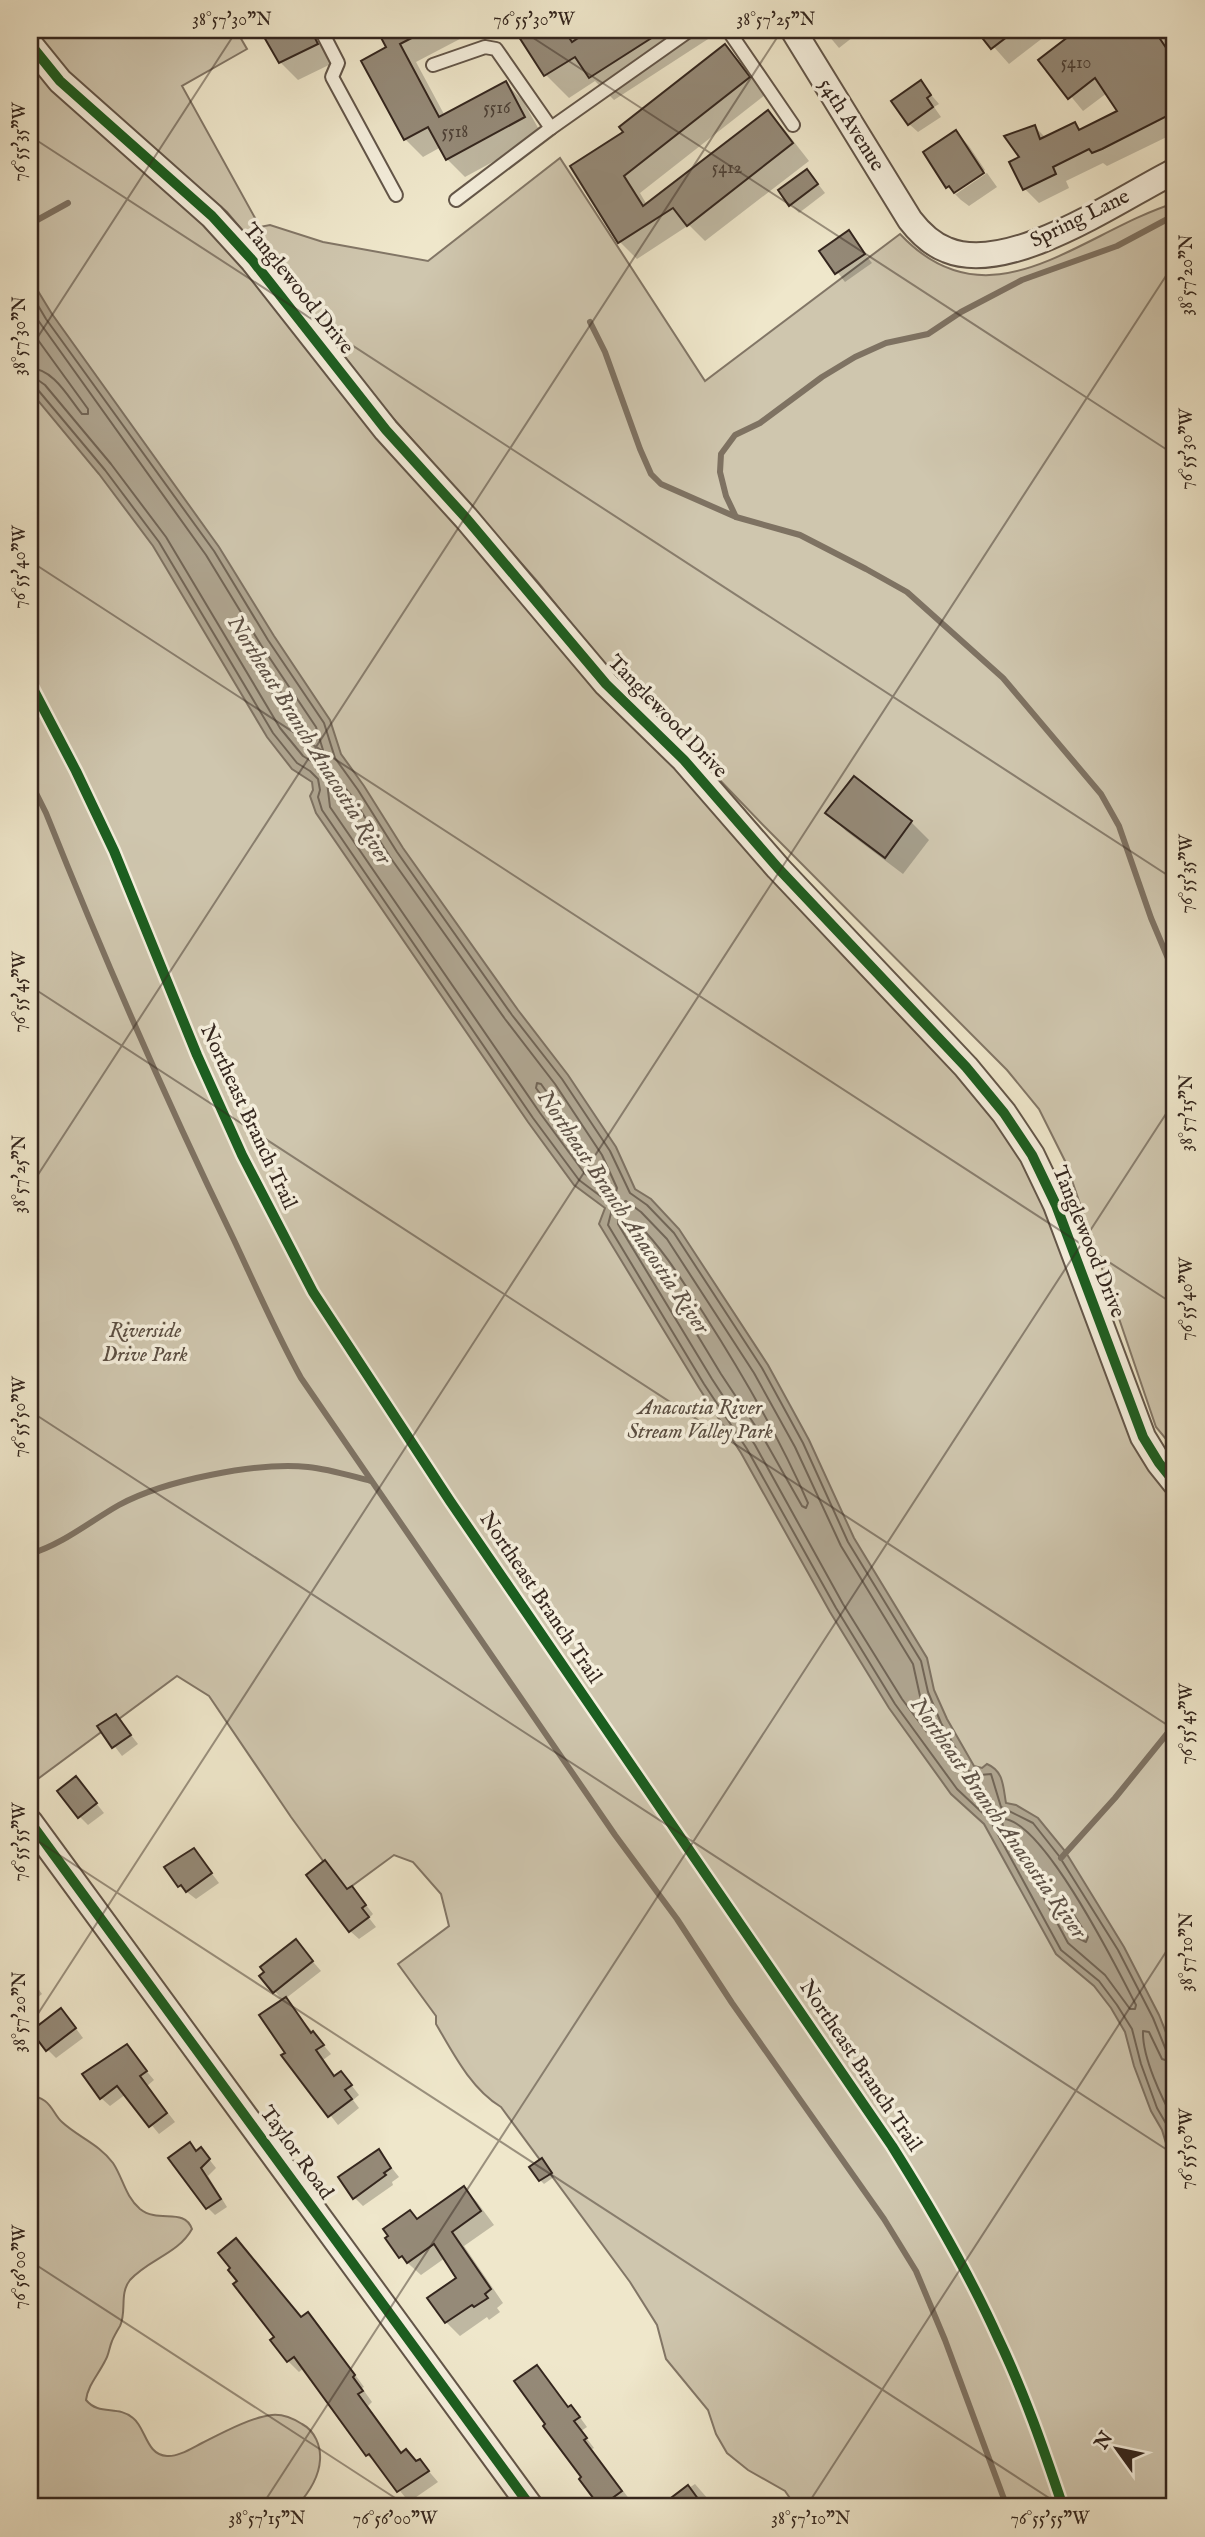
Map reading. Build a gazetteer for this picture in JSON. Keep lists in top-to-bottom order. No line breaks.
{"streets":{"street":["54th Avenue","Spring Lane","Tanglewood Drive","Taylor Road"],"cycle path":["Northeast Branch Trail"]},"crossings":[["54th Avenue","Spring Lane"]],"water":["Northeast Branch Anacostia River"],"parks":["Riverside Drive Park","Anacostia River Stream Valley Park"],"house_numbers":["5410","5516","5518","5412"],"north":"top left","coordinates":["38°57'30\"N","76°55'30\"W","38°57'25\"N","76°55'35\"W","38°57'20\"N","76°55'40\"W","76°55'45\"W","38°57'15\"N","76°55'50\"W","76°55'55\"W","38°57'10\"N","76°56'00\"W"]}
